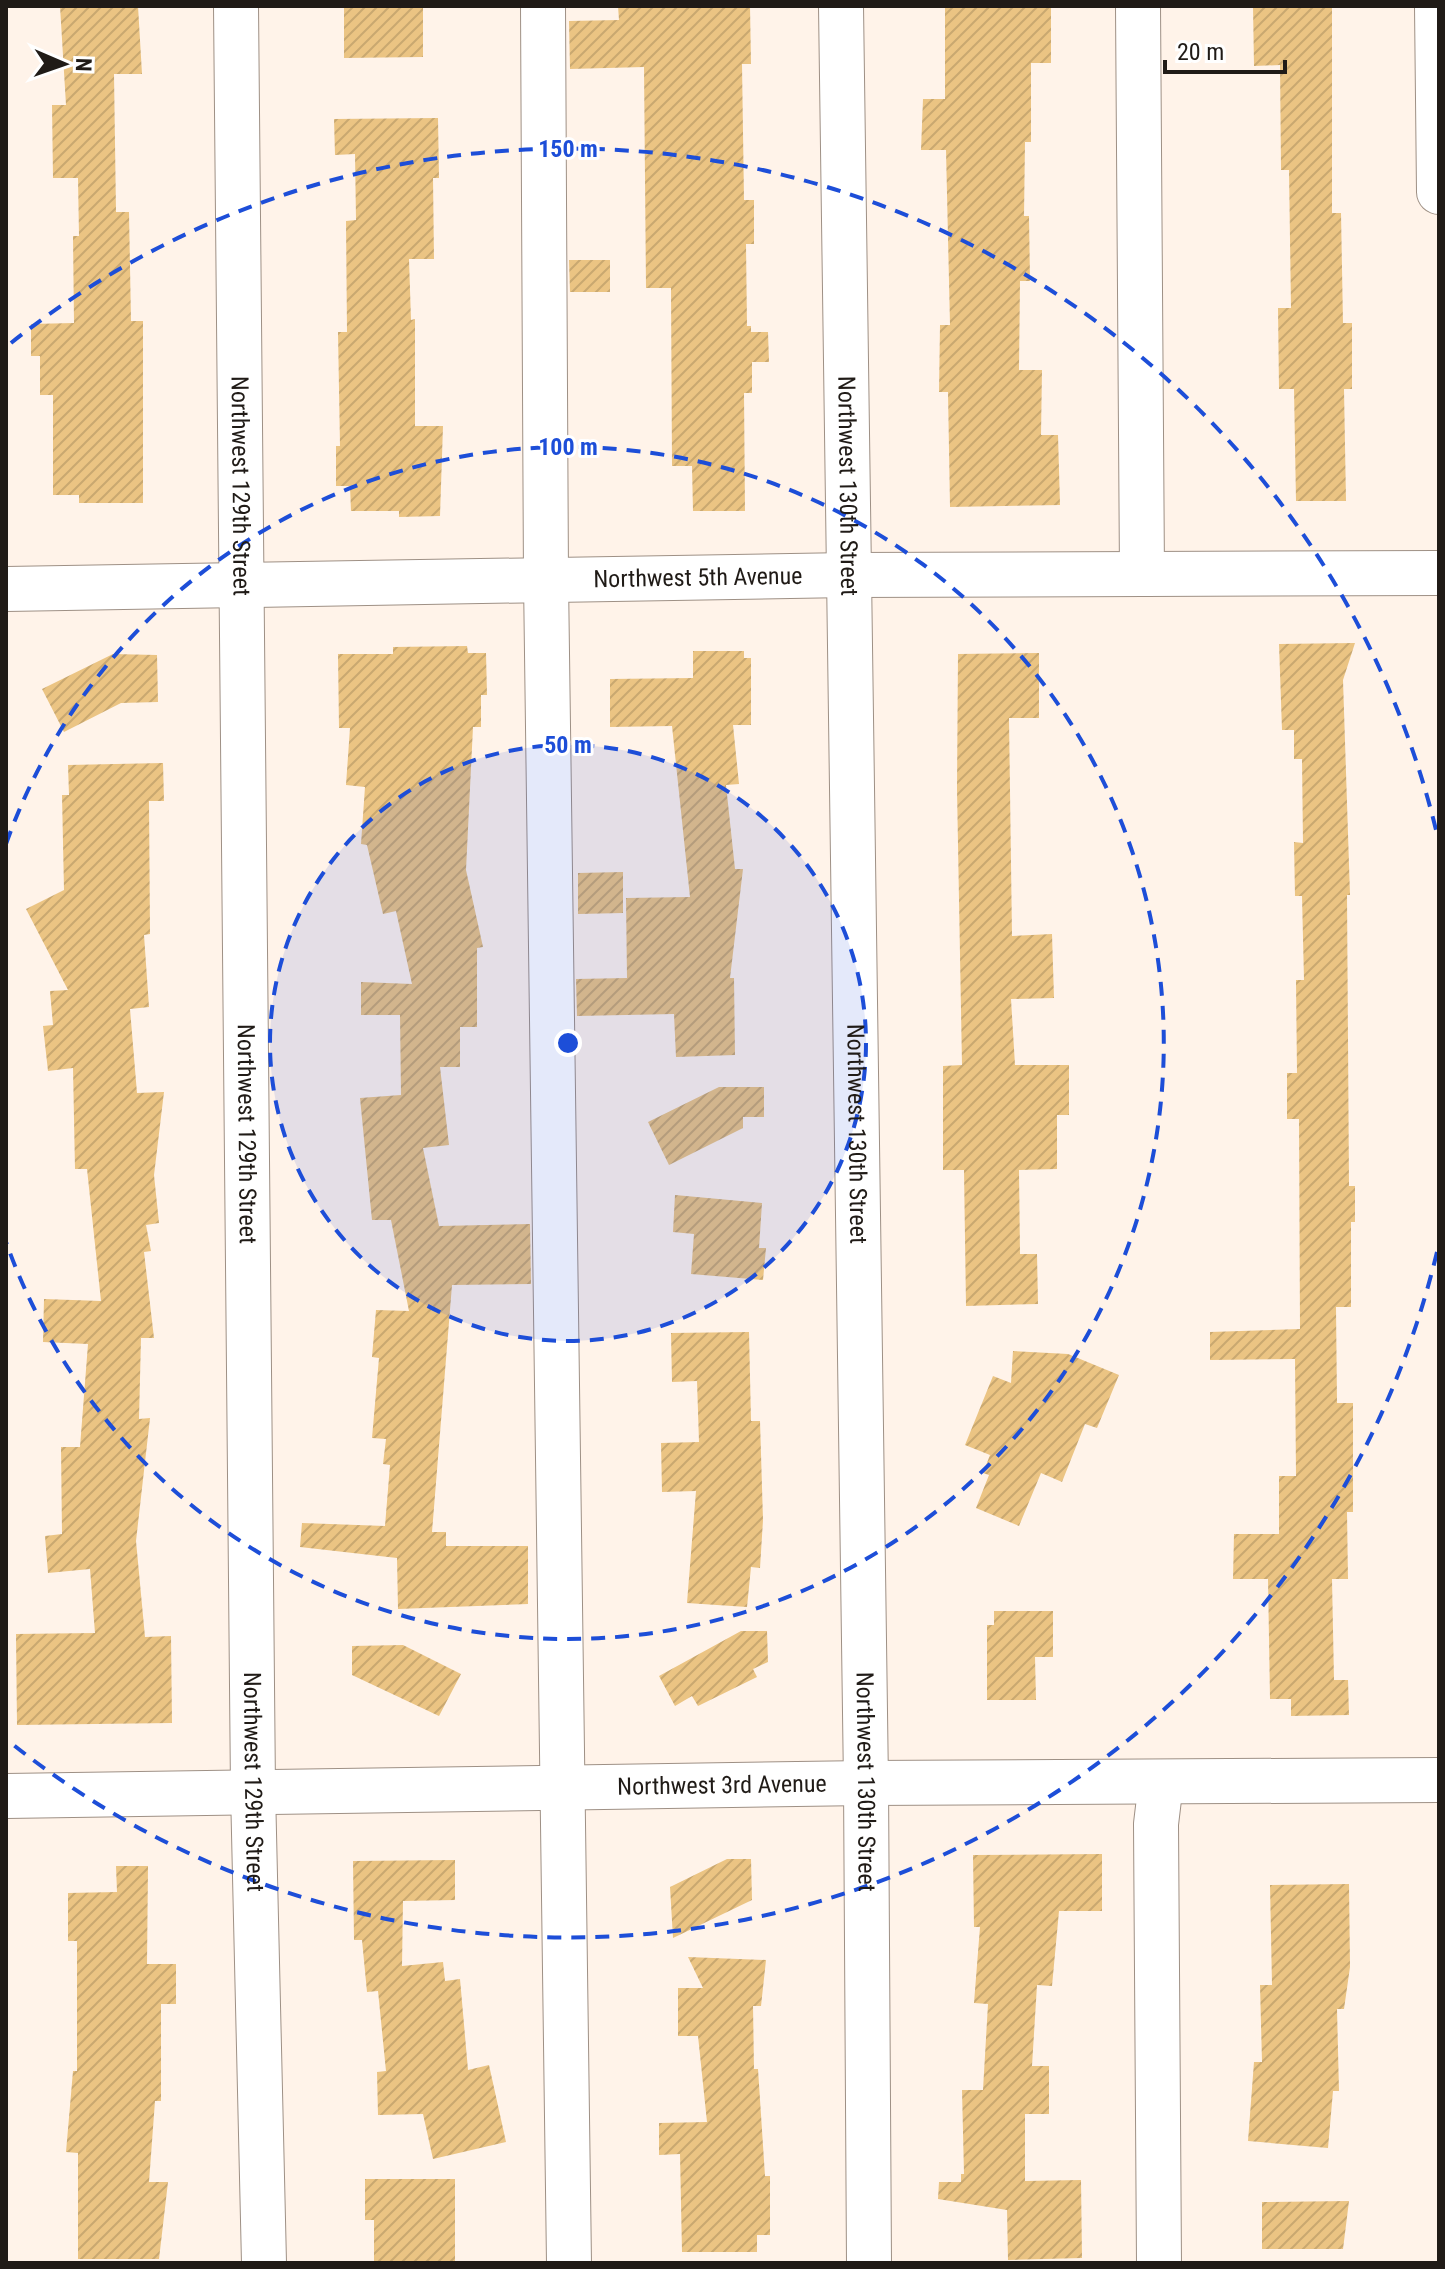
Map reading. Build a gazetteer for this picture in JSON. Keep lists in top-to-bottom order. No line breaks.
{"streets":{"street":["Northwest 129th Street","Northwest 130th Street","Northwest 5th Avenue","Northwest 3rd Avenue"]},"crossings":[["Northwest 129th Street","Northwest 5th Avenue"],["Northwest 129th Street","Northwest 3rd Avenue"],["Northwest 130th Street","Northwest 5th Avenue"],["Northwest 130th Street","Northwest 3rd Avenue"]],"scale_bar":"20 m","north":"right","rings":["150 m","100 m","50 m"]}
